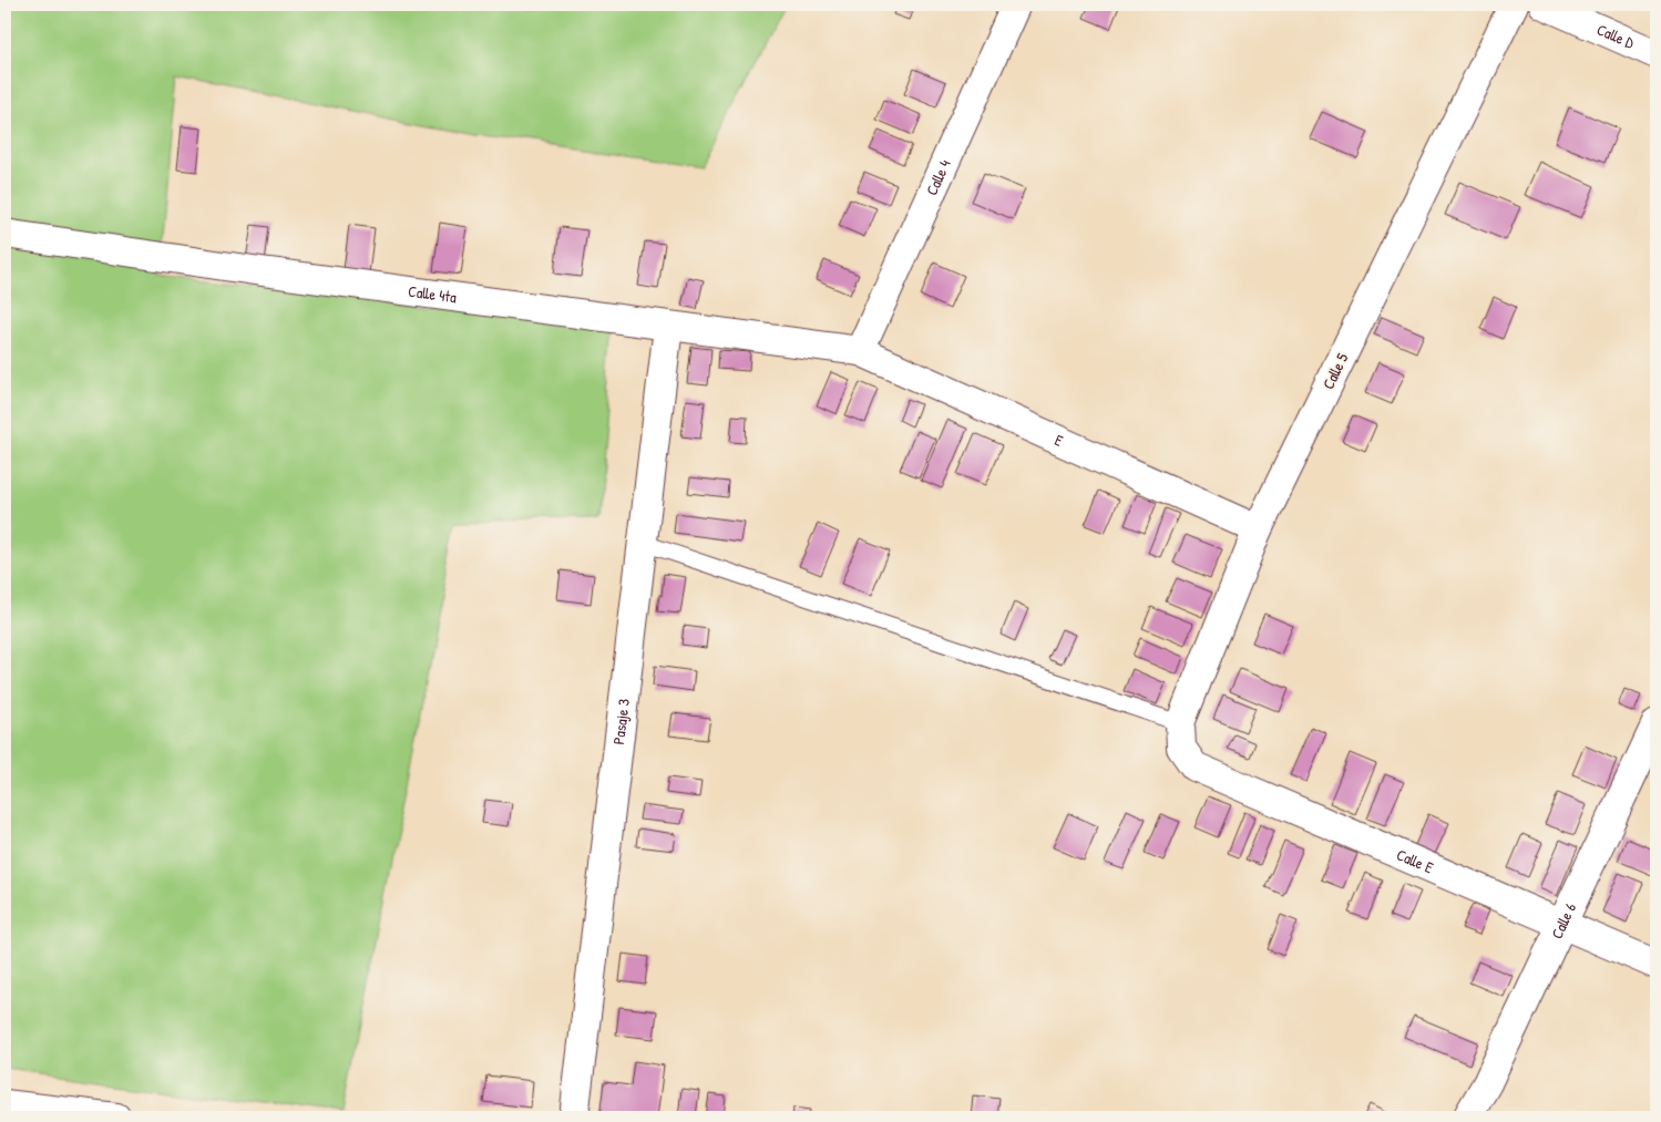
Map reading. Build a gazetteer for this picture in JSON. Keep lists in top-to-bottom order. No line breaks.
{"streets":{"street":["Calle D","Calle 4","Calle 4ta","Calle 5","E","Pasaje 3","Calle E","Calle 6"]},"crossings":[["Calle 4","Calle 4ta"],["Calle 4","E"],["Calle 4ta","E"],["Calle 4ta","Pasaje 3"],["Calle 5","E"],["Calle 5","Calle E"],["Calle E","Calle 6"]]}
